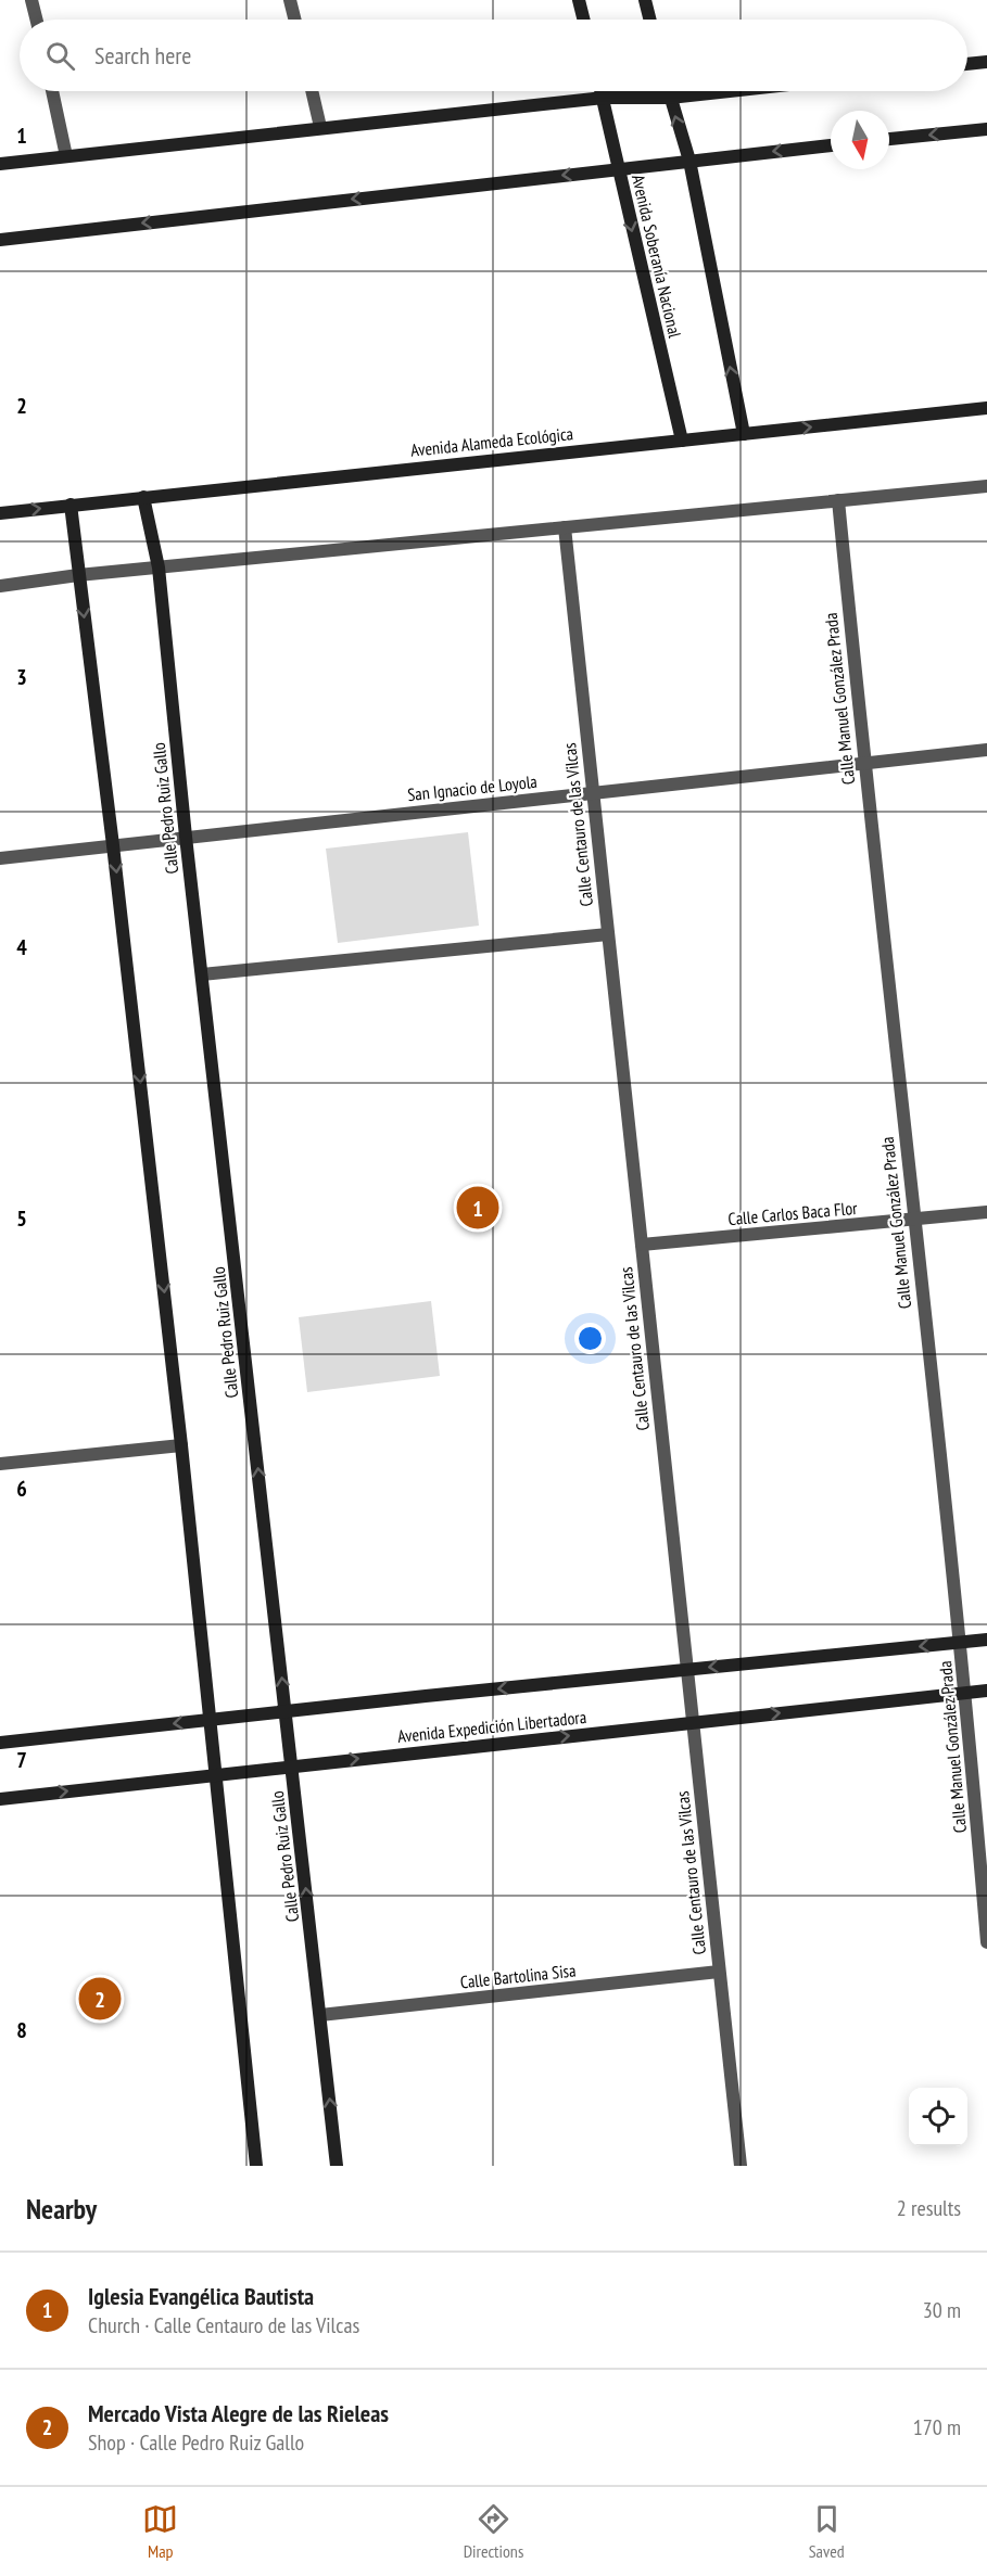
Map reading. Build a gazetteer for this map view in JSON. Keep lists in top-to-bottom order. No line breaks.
{"streets":{"street":["Avenida Soberanía Nacional","Avenida Alameda Ecológica","Calle Manuel González Prada","San Ignacio de Loyola","Calle Pedro Ruiz Gallo","Calle Centauro de las Vilcas","Calle Carlos Baca Flor","Avenida Expedición Libertadora","Calle Bartolina Sisa"]},"crossings":[["Avenida Soberanía Nacional","Avenida Alameda Ecológica"],["Avenida Alameda Ecológica","Calle Pedro Ruiz Gallo"],["Calle Manuel González Prada","San Ignacio de Loyola"],["Calle Manuel González Prada","Calle Carlos Baca Flor"],["Calle Manuel González Prada","Avenida Expedición Libertadora"],["San Ignacio de Loyola","Calle Pedro Ruiz Gallo"],["San Ignacio de Loyola","Calle Centauro de las Vilcas"],["Calle Pedro Ruiz Gallo","Avenida Expedición Libertadora"],["Calle Pedro Ruiz Gallo","Calle Bartolina Sisa"],["Calle Centauro de las Vilcas","Calle Carlos Baca Flor"],["Calle Centauro de las Vilcas","Avenida Expedición Libertadora"],["Calle Centauro de las Vilcas","Calle Bartolina Sisa"]],"north":"bottom","page":{"search":"Search here","pins":["1","2"],"heading":["Nearby","2 results"],"list":[{"mark":"1","name":"Iglesia Evangélica Bautista","note":"Church · Calle Centauro de las Vilcas","value":"30 m"},{"mark":"2","name":"Mercado Vista Alegre de las Rieleas","note":"Shop · Calle Pedro Ruiz Gallo","value":"170 m"}],"nav":["Map","Directions","Saved"]},"grid":{"rows":["1","2","3","4","5","6","7","8"]}}
